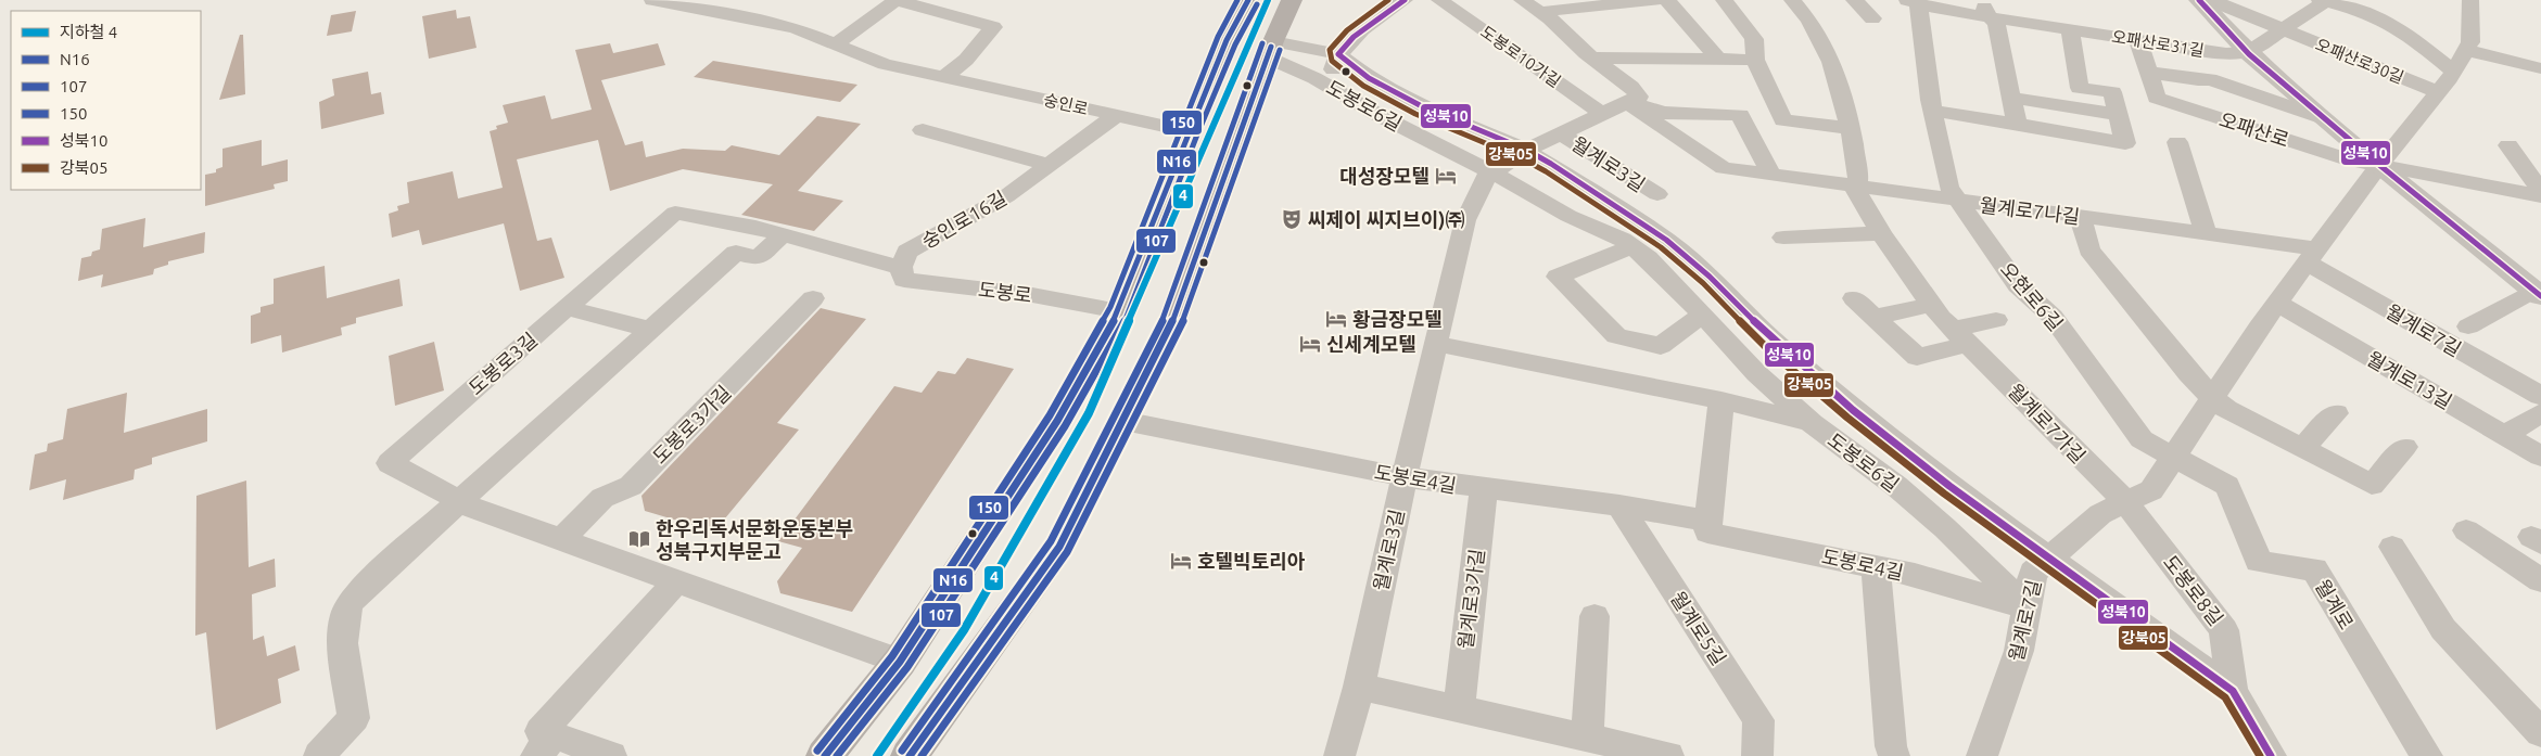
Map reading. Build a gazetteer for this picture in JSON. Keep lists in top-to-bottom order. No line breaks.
{"streets":{"street":["오패산로31길","도봉로10가길","오패산로30길","숭인로","도봉로6길","오패산로","월계로3길","월계로7나길","숭인로16길","도봉로","오현로6길","월계로7길","도봉로3길","월계로13길","월계로7가길","도봉로3가길","도봉로4길","도봉로8길","월계로3가길","월계로","월계로5길"]},"crossings":[["오패산로31길","오패산로"],["오패산로31길","오현로6길"],["도봉로10가길","월계로3길"],["숭인로","숭인로16길"],["도봉로6길","월계로3길"],["도봉로6길","월계로7길"],["도봉로6길","도봉로4길"],["오패산로","월계로7길"],["월계로3길","월계로7나길"],["월계로3길","도봉로4길"],["월계로3길","도봉로8길"],["월계로7나길","오현로6길"],["월계로7나길","월계로7길"],["월계로7나길","월계로7가길"],["숭인로16길","도봉로"],["오현로6길","월계로7길"],["오현로6길","월계로"],["월계로7길","월계로13길"],["월계로7길","월계로7가길"],["월계로7길","도봉로4길"],["월계로7길","도봉로8길"],["월계로7길","월계로"],["도봉로3길","도봉로3가길"],["월계로7가길","도봉로8길"],["도봉로4길","월계로3가길"],["도봉로4길","월계로5길"]],"places":{"hotel":["대성장모텔","황금장모텔","신세계모텔","호텔빅토리아"],"theatre":["씨제이 씨지브이)㈜"],"library":["한우리독서문화운동본부 성북구지부문고"]},"lines":["metro line 4","transit line N16","transit line 150","transit line 성북10","transit line 강북05","transit line 107"],"legend":["지하철 4","N16","107","150","성북10","강북05"]}
